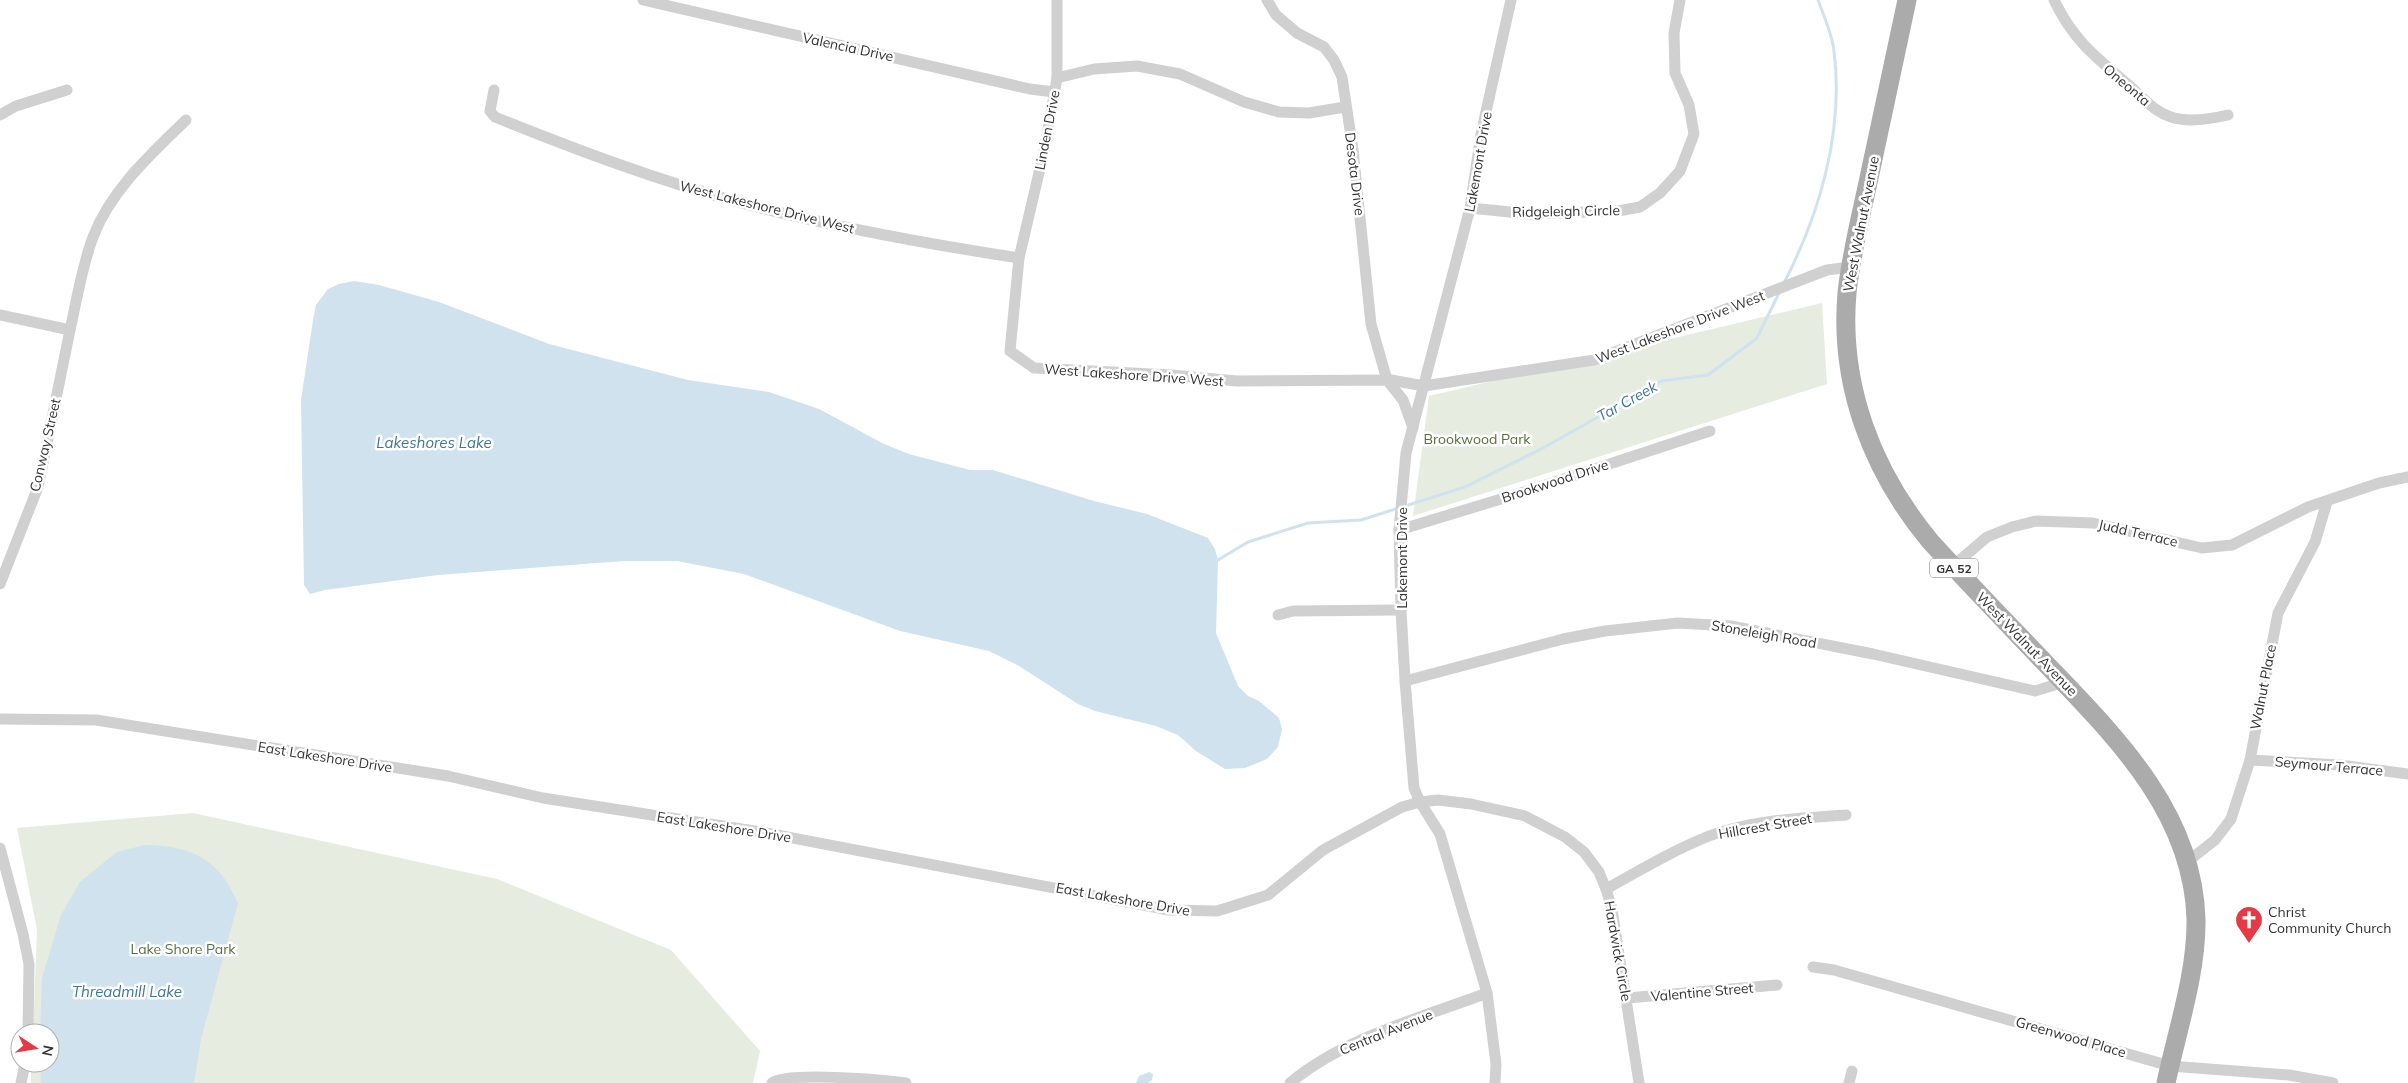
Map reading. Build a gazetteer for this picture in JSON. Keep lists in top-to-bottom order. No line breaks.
{"streets":{"main road":["West Walnut Avenue","GA 52"],"street":["Valencia Drive","Oneonta","Linden Drive","Lakemont Drive","Desota Drive","West Lakeshore Drive West","Ridgeleigh Circle","Conway Street","Brookwood Drive","Judd Terrace","Stoneleigh Road","Walnut Place","East Lakeshore Drive","Seymour Terrace","Hillcrest Street","Hardwick Circle","Valentine Street","Central Avenue","Greenwood Place"]},"crossings":[["Valencia Drive","Linden Drive"],["Linden Drive","West Lakeshore Drive West"],["Lakemont Drive","West Lakeshore Drive West"],["Lakemont Drive","Ridgeleigh Circle"],["Lakemont Drive","Brookwood Drive"],["Lakemont Drive","Stoneleigh Road"],["Lakemont Drive","East Lakeshore Drive"],["Lakemont Drive","Hardwick Circle"],["Lakemont Drive","Central Avenue"],["Desota Drive","West Lakeshore Drive West"],["West Lakeshore Drive West","West Walnut Avenue"],["West Walnut Avenue","Judd Terrace"],["West Walnut Avenue","Stoneleigh Road"],["West Walnut Avenue","Walnut Place"],["West Walnut Avenue","Greenwood Place"],["Judd Terrace","Walnut Place"],["Walnut Place","Seymour Terrace"],["East Lakeshore Drive","Hardwick Circle"],["Hillcrest Street","Hardwick Circle"],["Hardwick Circle","Valentine Street"]],"water":["Tar Creek","Lakeshores Lake","Threadmill Lake"],"parks":["Brookwood Park","Lake Shore Park"],"places":{"church":["Christ Community Church"]},"north":"right"}
